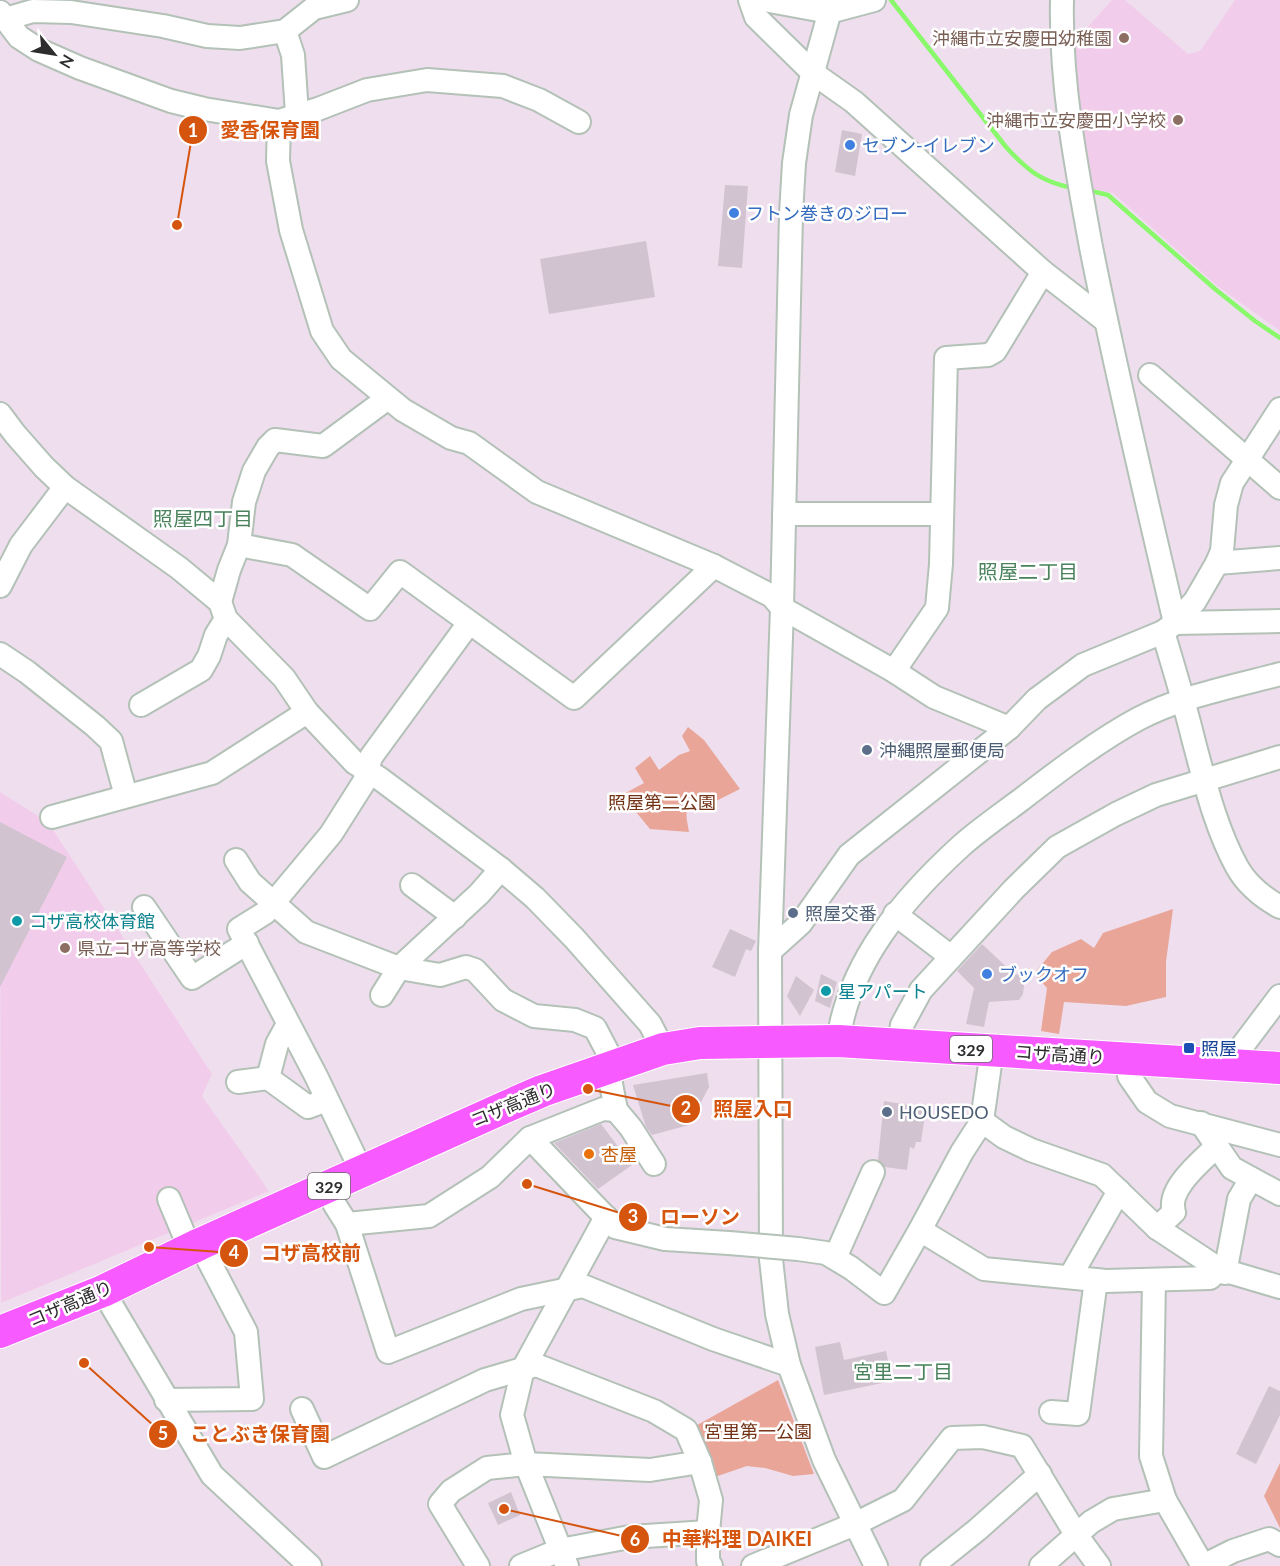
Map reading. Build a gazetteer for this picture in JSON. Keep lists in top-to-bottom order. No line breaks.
{"streets":{"highway":["329","コザ高通り"]},"districts":["照屋四丁目","照屋二丁目","宮里二丁目"],"parks":["照屋第二公園","宮里第一公園"],"places":{"other":["沖縄市立安慶田幼稚園","沖縄市立安慶田小学校","セブン-イレブン","フトン巻きのジロー","愛香保育園","沖縄照屋郵便局","照屋交番","コザ高校体育館","県立コザ高等学校","ブックオフ","星アパート","照屋入口","HOUSEDO","杏屋","ローソン","コザ高校前","ことぶき保育園","中華料理 DAIKEI"],"transit":["照屋"]},"north":"bottom right"}
